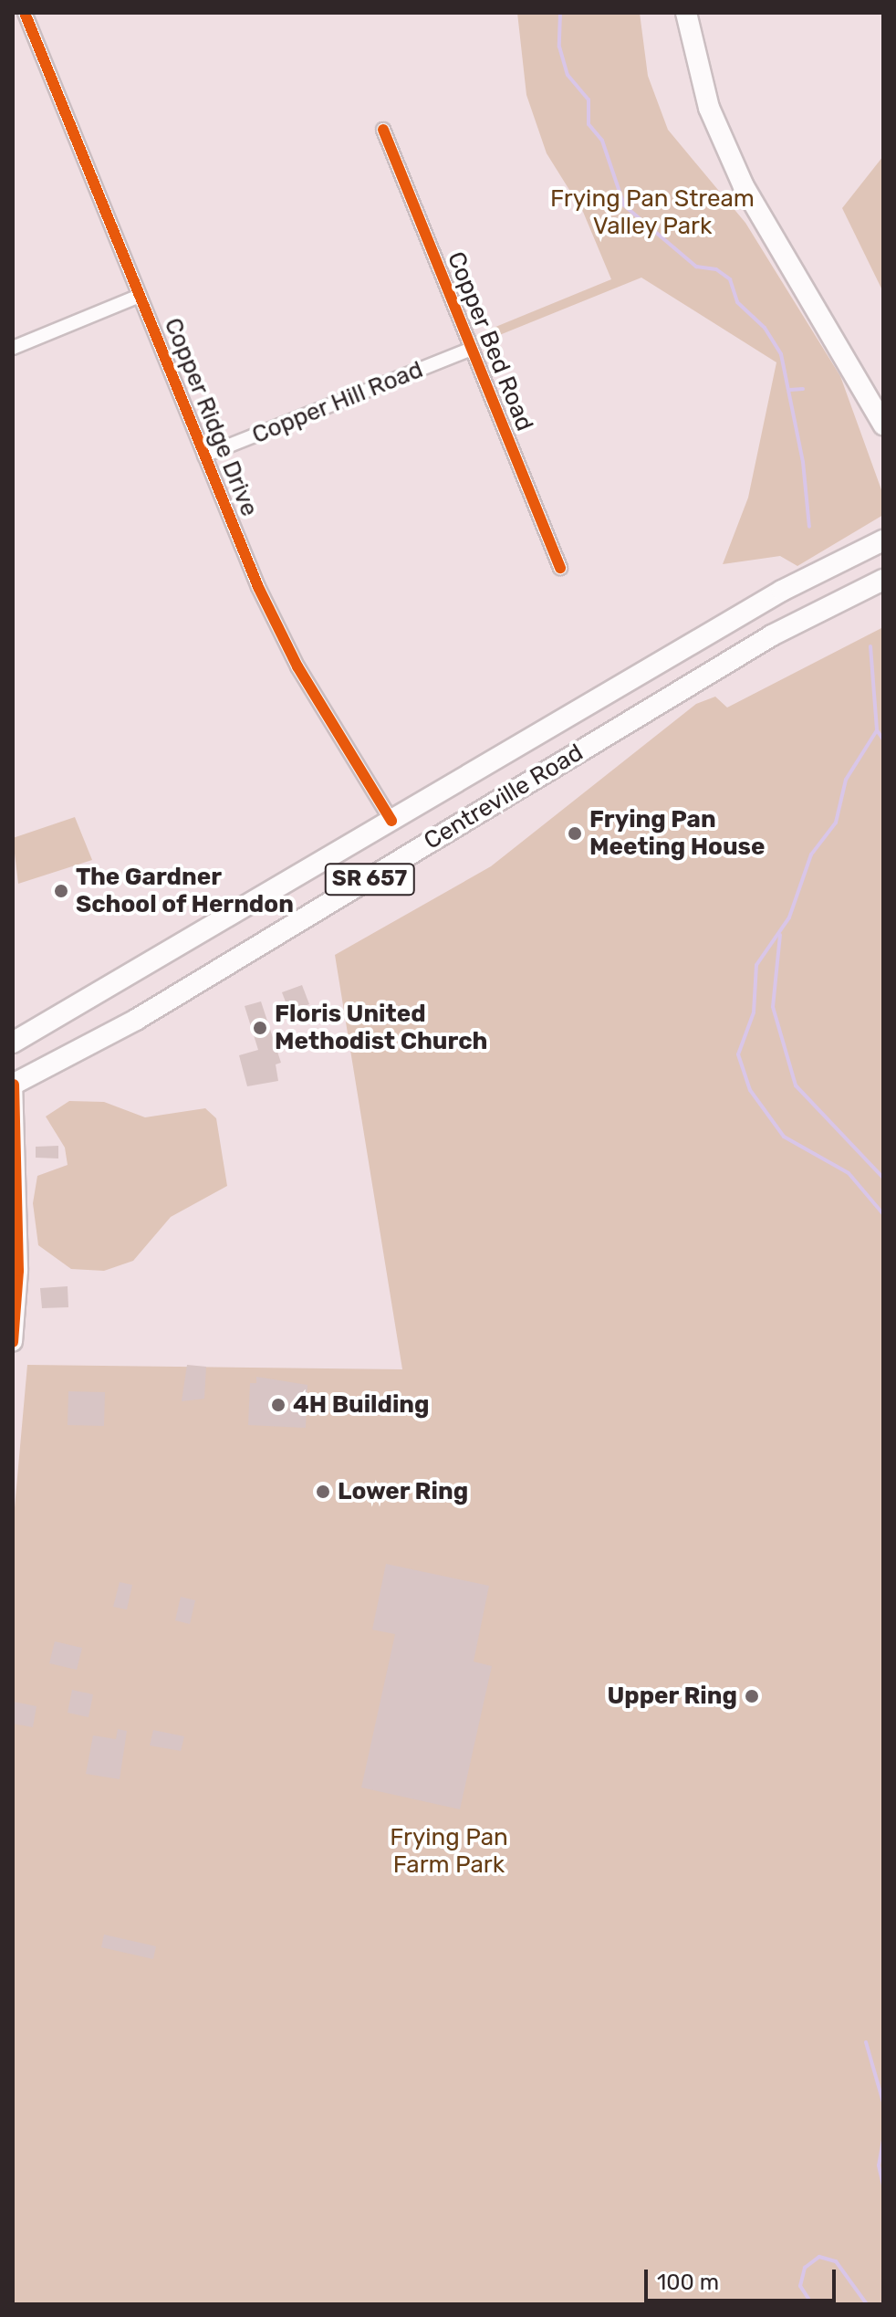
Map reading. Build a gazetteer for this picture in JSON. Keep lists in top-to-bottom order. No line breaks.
{"streets":{"main road":["Centreville Road","SR 657"],"street":["Copper Bed Road","Copper Hill Road","Copper Ridge Drive"]},"crossings":[["Copper Bed Road","Copper Hill Road"],["Copper Hill Road","Copper Ridge Drive"],["Copper Ridge Drive","Centreville Road"]],"parks":["Frying Pan Stream Valley Park","Frying Pan Farm Park"],"places":["Frying Pan Meeting House","The Gardner School of Herndon","Floris United Methodist Church","4H Building","Lower Ring","Upper Ring"],"scale_bar":"100 m"}
